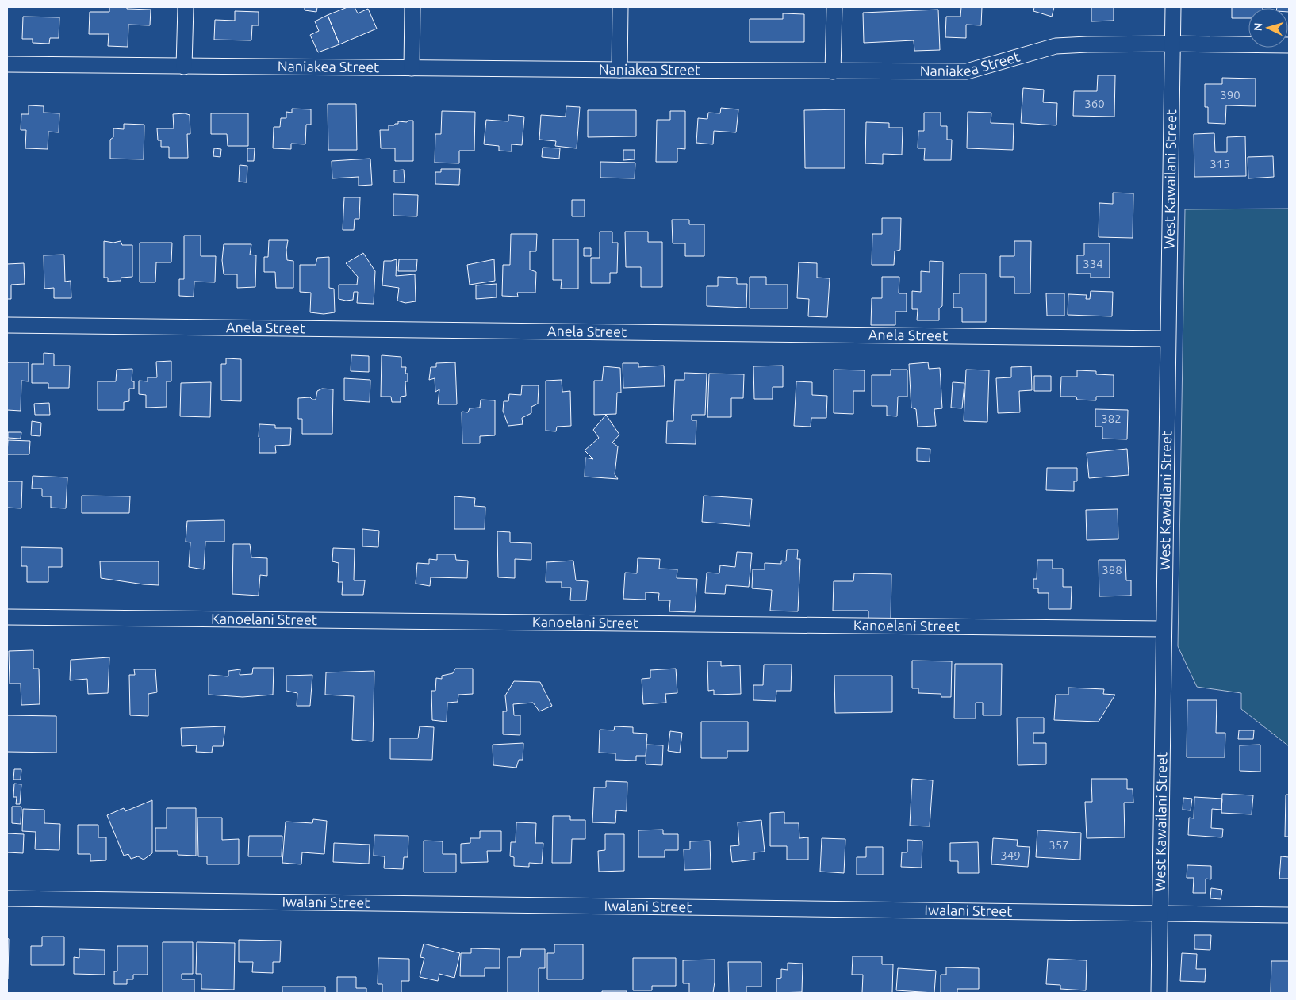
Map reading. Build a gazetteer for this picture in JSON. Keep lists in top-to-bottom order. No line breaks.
{"streets":{"street":["Naniakea Street","West Kawailani Street","Anela Street","Kanoelani Street","Iwalani Street"]},"crossings":[["Naniakea Street","West Kawailani Street"],["West Kawailani Street","Anela Street"],["West Kawailani Street","Kanoelani Street"],["West Kawailani Street","Iwalani Street"]],"house_numbers":["390","360","315","334","382","388","357","349"],"north":"left"}
